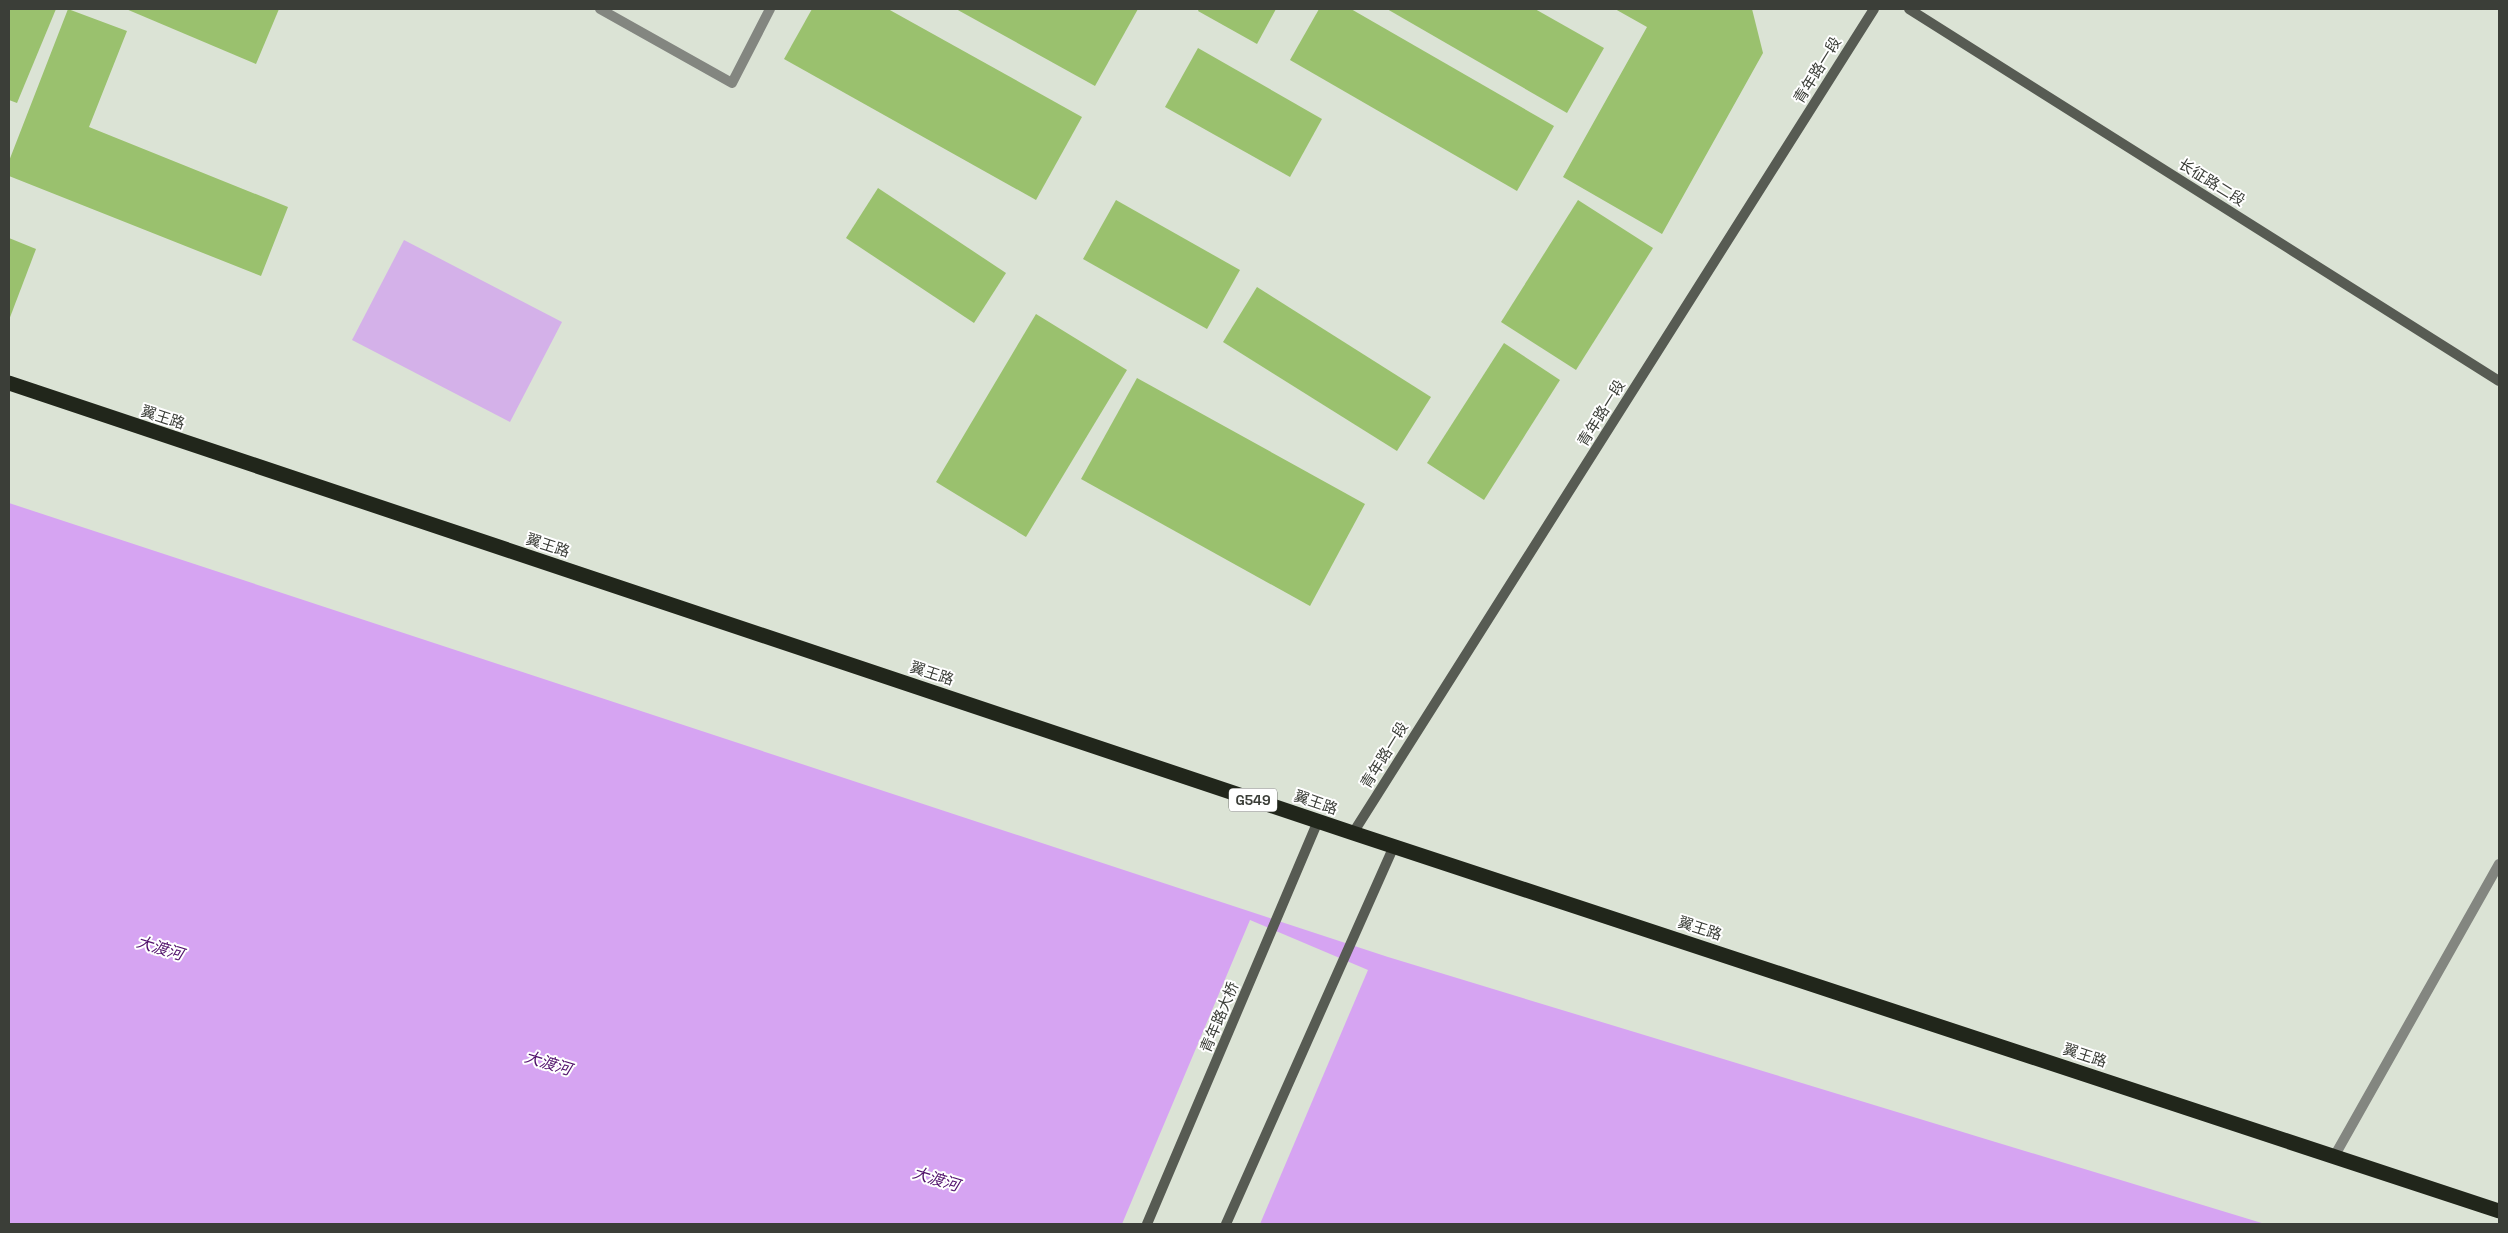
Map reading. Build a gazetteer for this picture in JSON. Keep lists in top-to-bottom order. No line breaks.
{"streets":{"highway":["翼王路","G549"],"street":["青年路一段","长征路二段","青年路大桥"]},"crossings":[["青年路一段","翼王路"],["翼王路","青年路大桥"]],"water":["大渡河"]}
